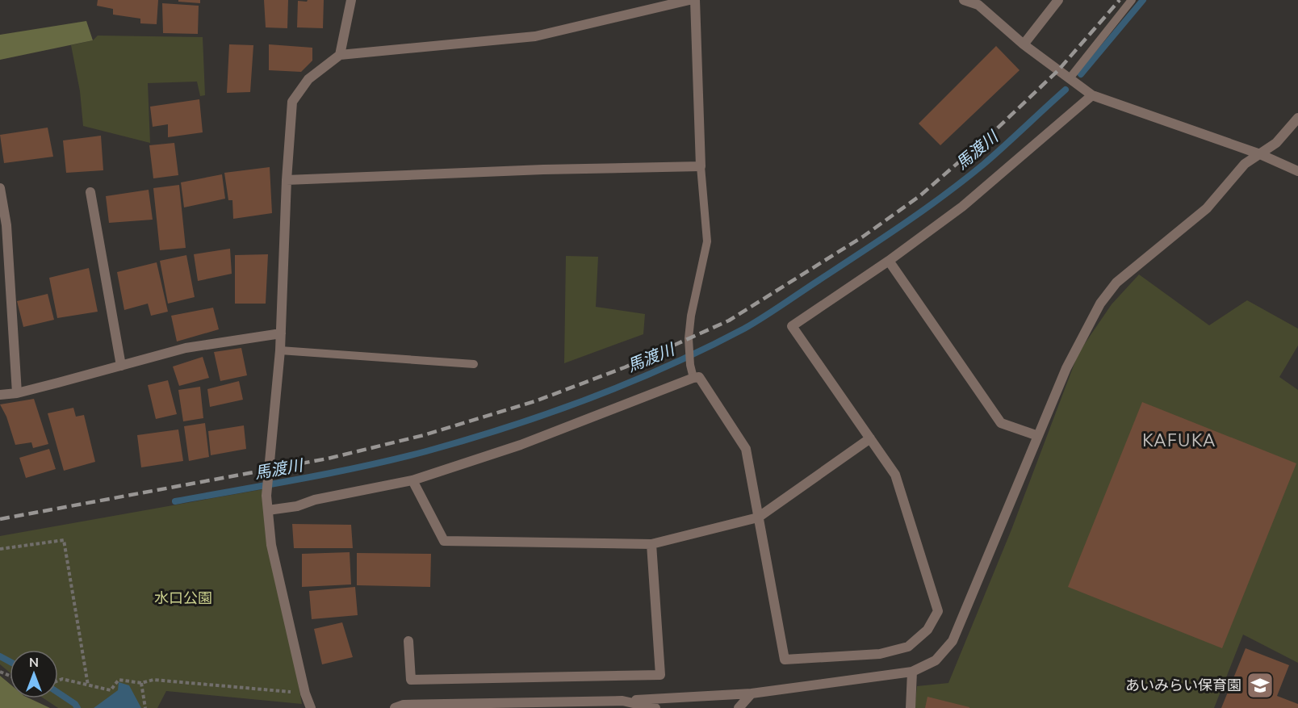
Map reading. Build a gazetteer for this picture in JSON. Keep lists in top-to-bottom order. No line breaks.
{"districts":["KAFUKA"],"water":["馬渡川"],"parks":["水口公園"],"places":{"school or university":["あいみらい保育園"]},"north":"top"}
